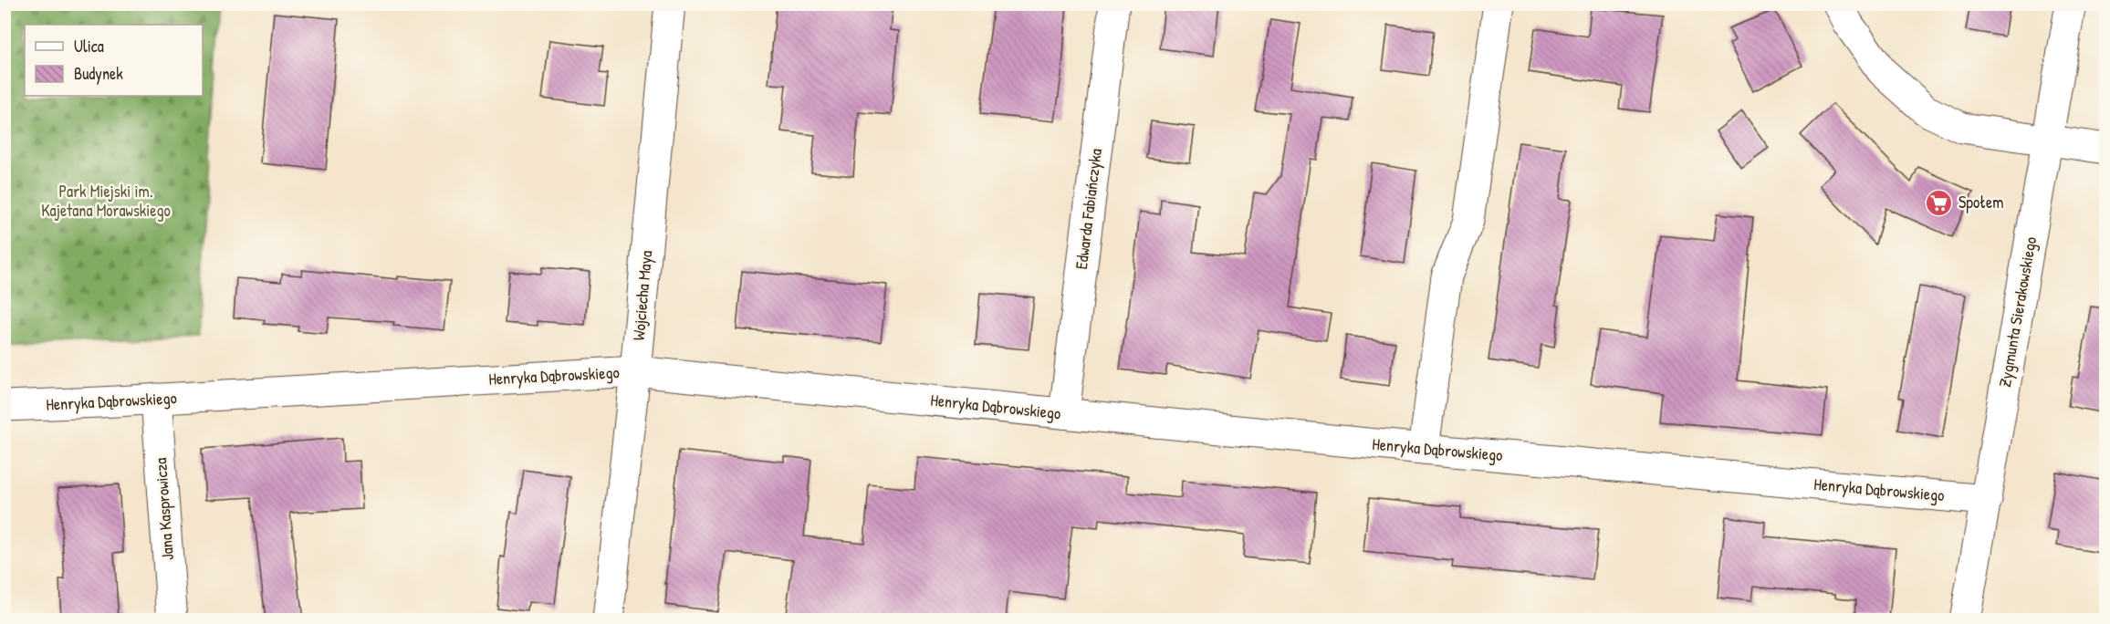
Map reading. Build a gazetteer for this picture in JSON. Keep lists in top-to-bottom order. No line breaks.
{"streets":{"street":["Edwarda Fabiańczyka","Wojciecha Maya","Zygmunta Sierakowskiego","Henryka Dąbrowskiego","Jana Kasprowicza"]},"crossings":[["Edwarda Fabiańczyka","Henryka Dąbrowskiego"],["Wojciecha Maya","Henryka Dąbrowskiego"],["Zygmunta Sierakowskiego","Henryka Dąbrowskiego"],["Henryka Dąbrowskiego","Jana Kasprowicza"]],"parks":["Park Miejski im. Kajetana Morawskiego"],"places":{"supermarket":["Społem"]},"legend":["Ulica","Budynek"]}
